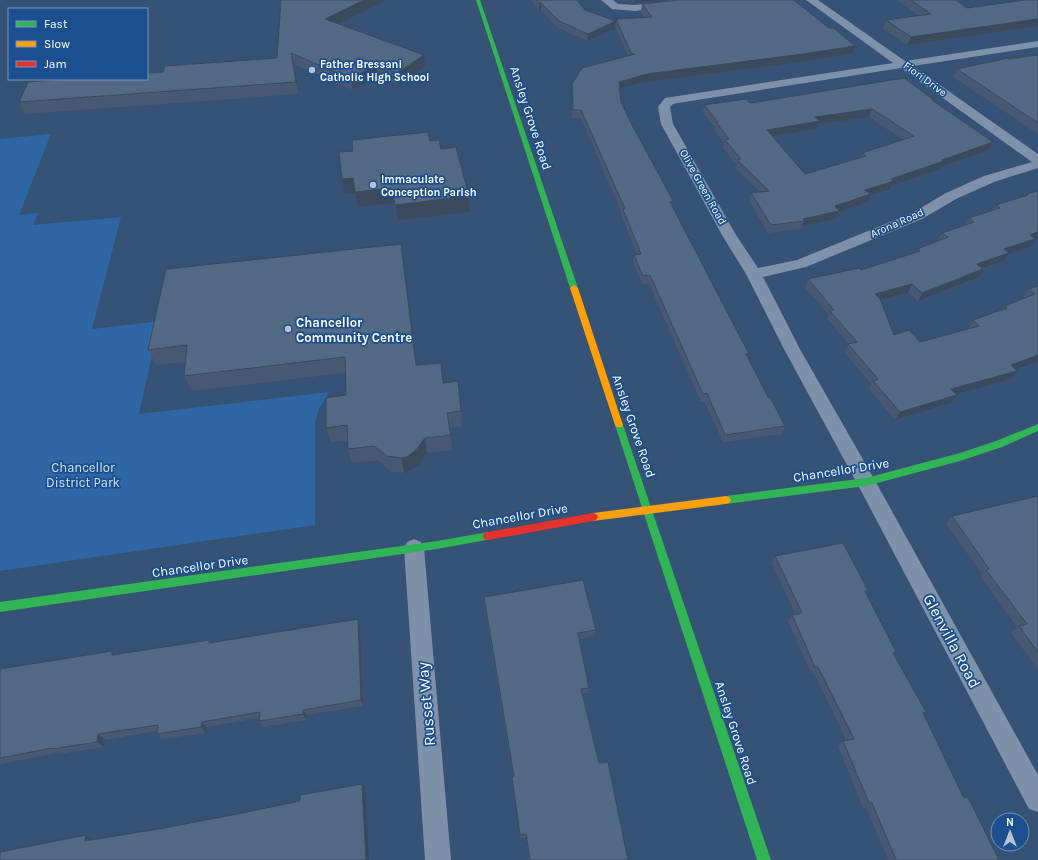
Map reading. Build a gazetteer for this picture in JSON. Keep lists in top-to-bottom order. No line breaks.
{"streets":{"street":["Fiori Drive","Ansley Grove Road","Olive Green Road","Arona Road","Chancellor Drive","Glenvilla Road","Russet Way"]},"crossings":[["Fiori Drive","Olive Green Road"],["Ansley Grove Road","Chancellor Drive"],["Olive Green Road","Arona Road"],["Olive Green Road","Chancellor Drive"],["Olive Green Road","Glenvilla Road"],["Chancellor Drive","Glenvilla Road"],["Chancellor Drive","Russet Way"]],"parks":["Chancellor District Park"],"places":["Father Bressani Catholic High School","Immaculate Conception Parish","Chancellor Community Centre"],"legend":["Fast","Slow","Jam"],"north":"top"}
